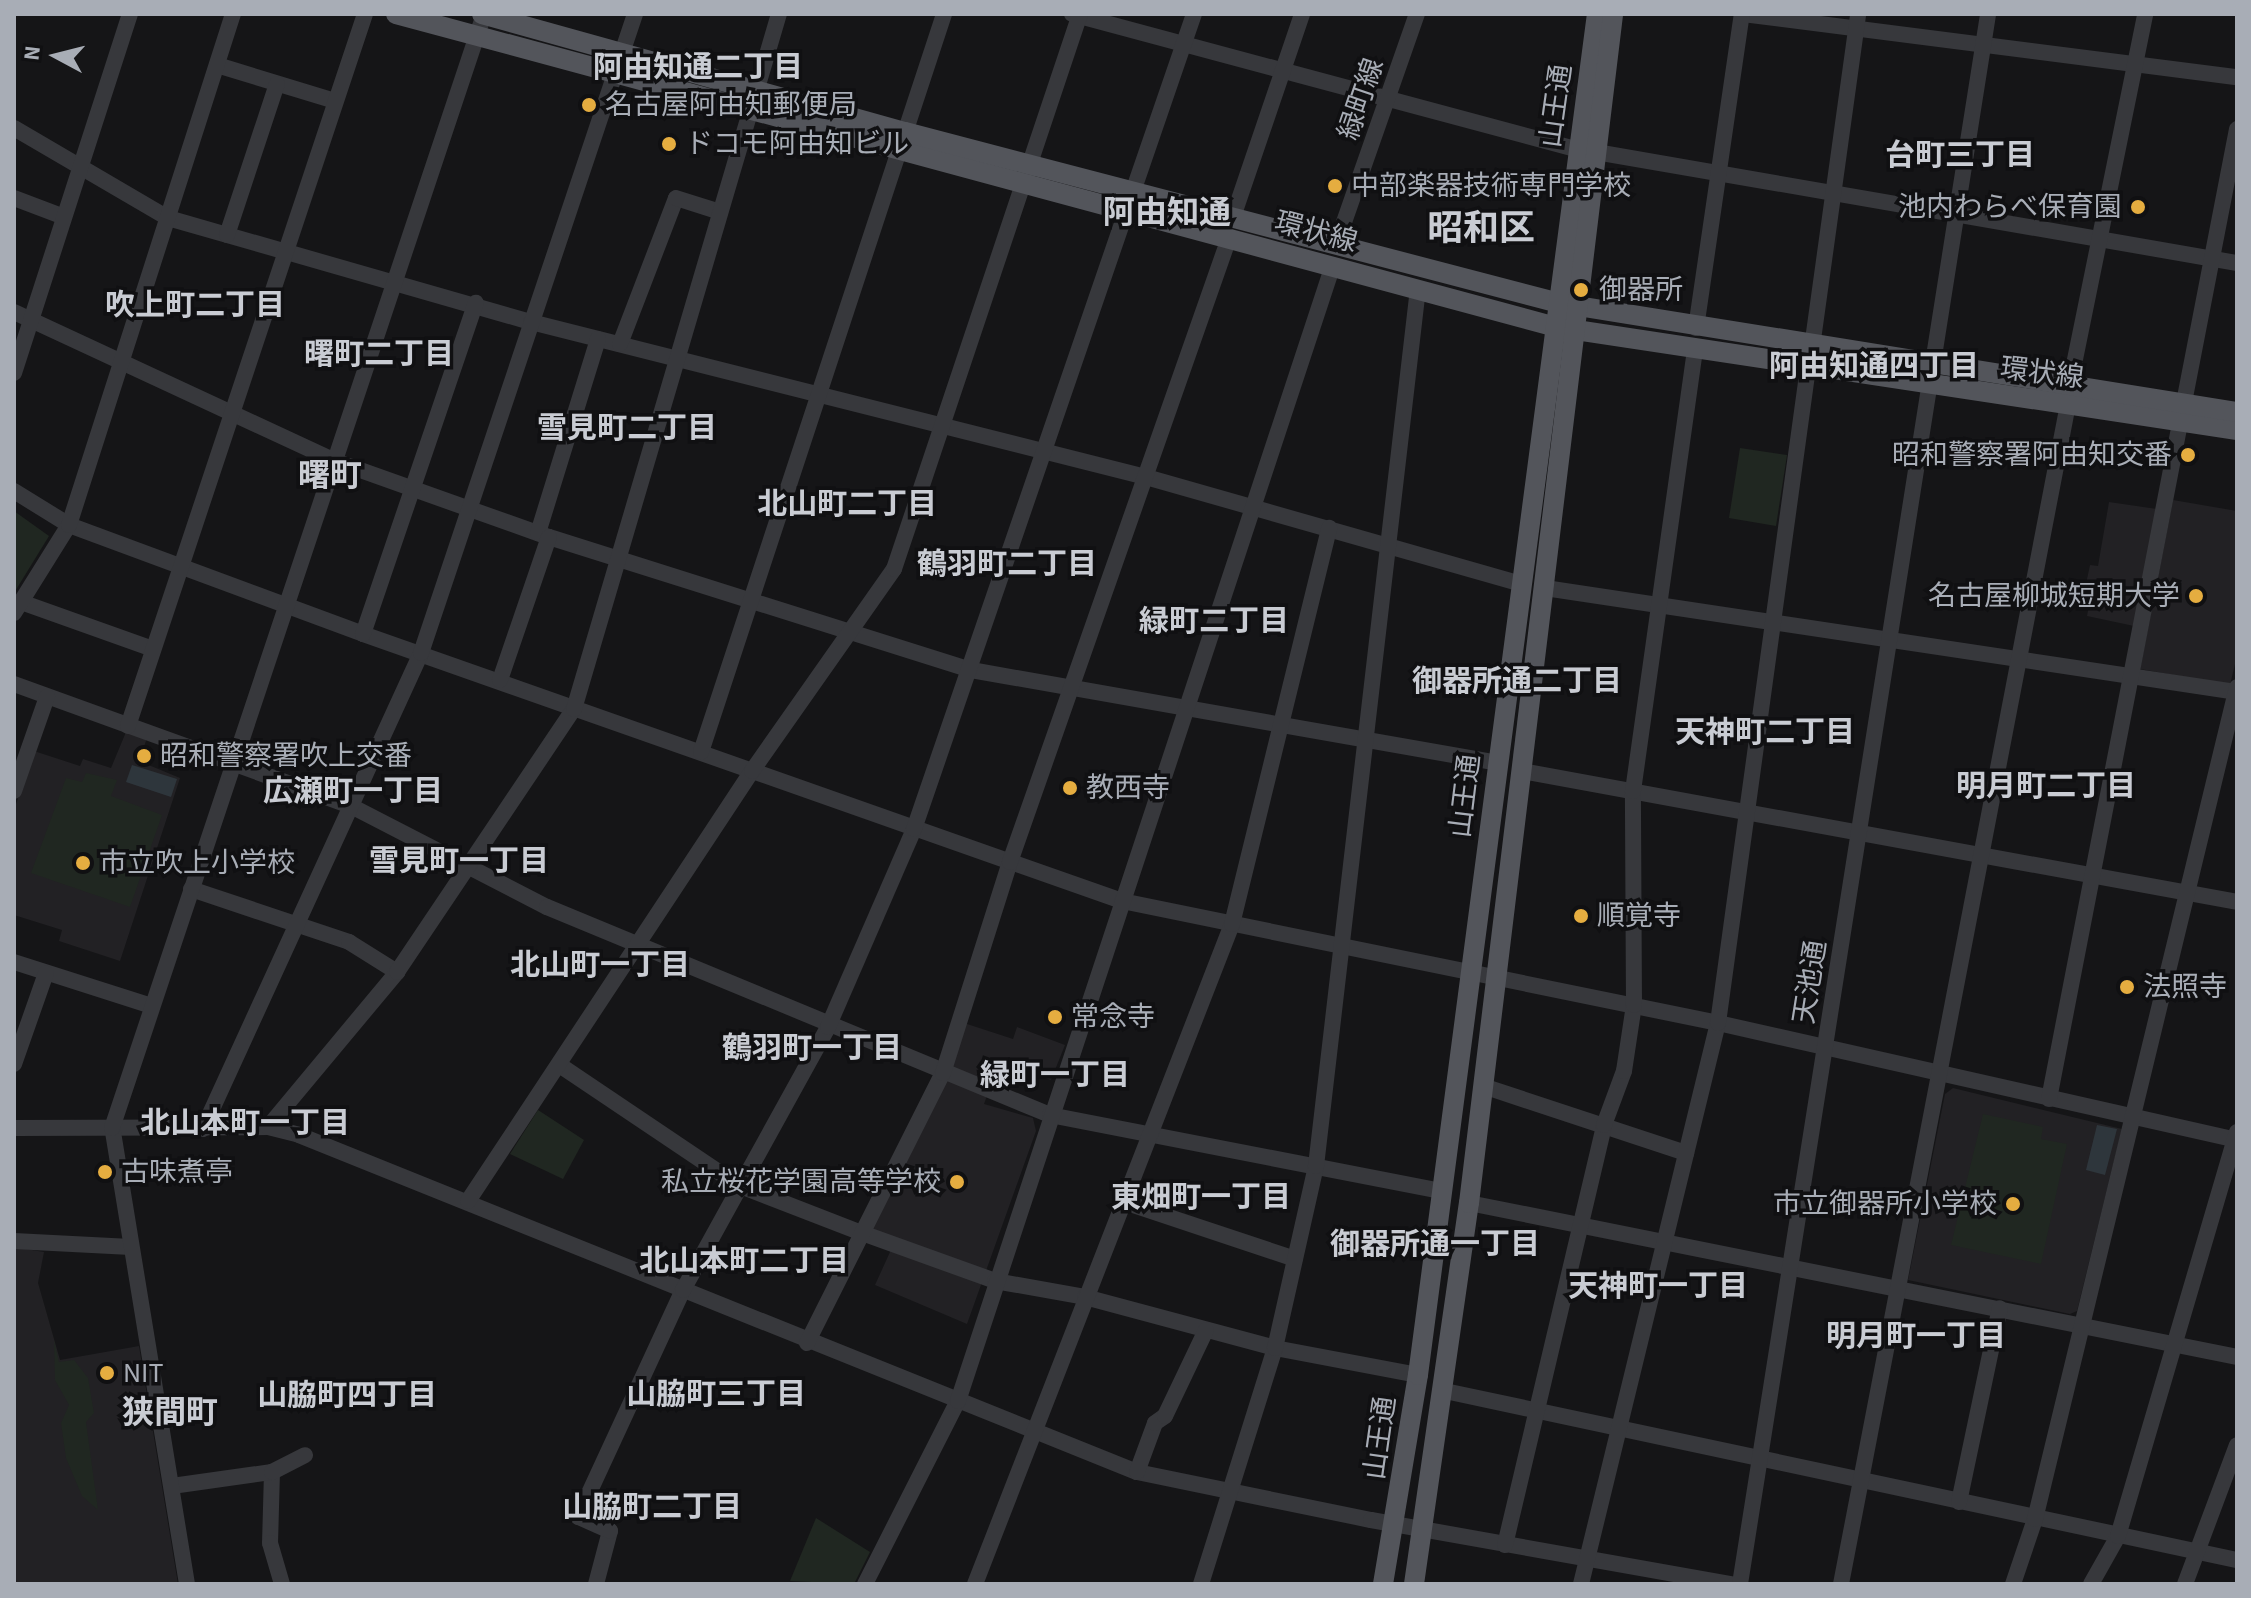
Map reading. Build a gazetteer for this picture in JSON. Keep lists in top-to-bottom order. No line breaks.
{"streets":{"main road":["山王通","環状線"],"street":["緑町線","天池通"]},"crossings":[["緑町線","環状線"],["山王通","環状線"],["環状線","天池通"]],"districts":["阿由知通二丁目","台町三丁目","阿由知通","昭和区","吹上町二丁目","曙町二丁目","阿由知通四丁目","雪見町二丁目","曙町","北山町二丁目","鶴羽町二丁目","緑町二丁目","御器所通二丁目","天神町二丁目","明月町二丁目","広瀬町一丁目","雪見町一丁目","北山町一丁目","鶴羽町一丁目","緑町一丁目","北山本町一丁目","東畑町一丁目","御器所通一丁目","北山本町二丁目","天神町一丁目","明月町一丁目","山脇町三丁目","山脇町四丁目","狭間町","山脇町二丁目"],"places":["名古屋阿由知郵便局","ドコモ阿由知ビル","中部楽器技術専門学校","池内わらべ保育園","御器所","昭和警察署阿由知交番","名古屋柳城短期大学","昭和警察署吹上交番","教西寺","市立吹上小学校","順覚寺","法照寺","常念寺","古味煮亭","私立桜花学園高等学校","市立御器所小学校","NIT"],"north":"left"}
